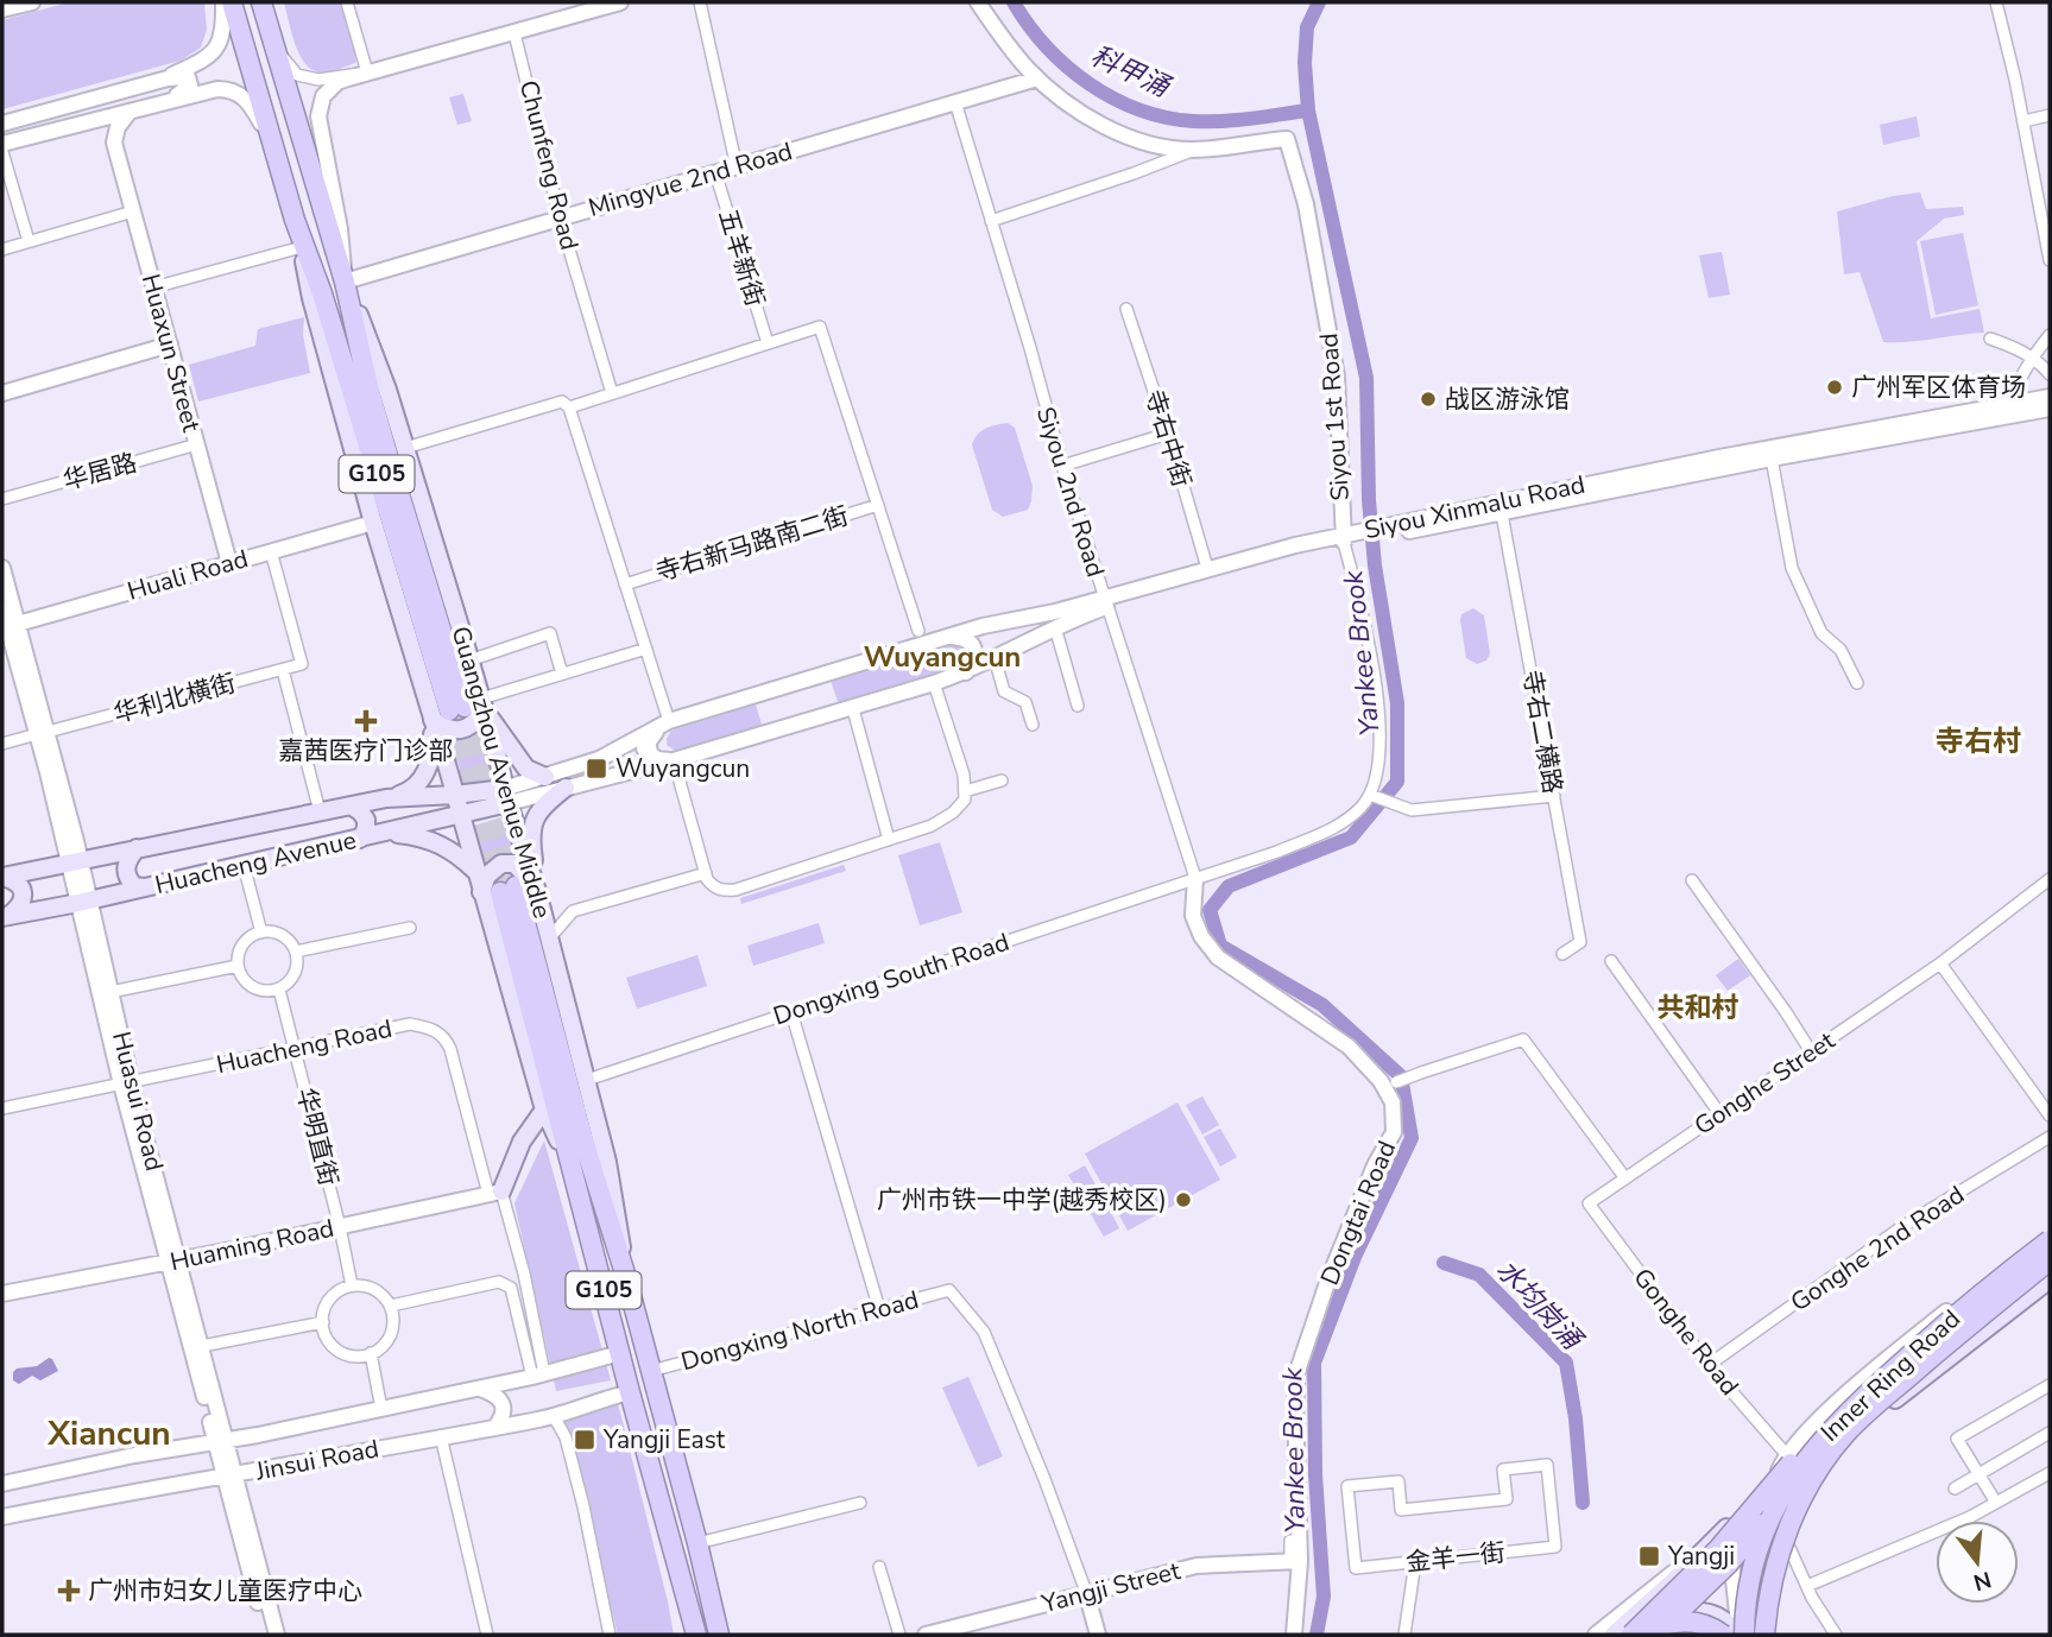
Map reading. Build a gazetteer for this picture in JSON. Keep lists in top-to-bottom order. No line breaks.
{"streets":{"highway":["G105","Guangzhou Avenue Middle","Inner Ring Road"],"main road":["Huacheng Avenue"],"street":["Chunfeng Road","Mingyue 2nd Road","五羊新街","Huaxun Street","Siyou 1st Road","寺右中街","华居路","Siyou 2nd Road","Siyou Xinmalu Road","寺右新马路南二街","Huali Road","华利北横街","寺右二横路","Dongxing South Road","Huacheng Road","Gonghe Street","Huasui Road","华明直街","Dongtai Road","Huaming Road","Gonghe 2nd Road","Dongxing North Road","Gonghe Road","Jinsui Road","金羊一街","Yangji Street"]},"crossings":[["Chunfeng Road","Mingyue 2nd Road"],["Mingyue 2nd Road","五羊新街"],["Mingyue 2nd Road","Siyou 2nd Road"],["Mingyue 2nd Road","Guangzhou Avenue Middle"],["Huaxun Street","华居路"],["Huaxun Street","Huali Road"],["Siyou 1st Road","Siyou Xinmalu Road"],["寺右中街","Siyou Xinmalu Road"],["G105","Guangzhou Avenue Middle"],["Siyou 2nd Road","Siyou Xinmalu Road"],["Siyou 2nd Road","Dongxing South Road"],["Siyou 2nd Road","Dongtai Road"],["Siyou Xinmalu Road","寺右二横路"],["Siyou Xinmalu Road","Guangzhou Avenue Middle"],["Siyou Xinmalu Road","Huacheng Avenue"],["Huali Road","华利北横街"],["Huali Road","Guangzhou Avenue Middle"],["Huali Road","Huasui Road"],["华利北横街","Huasui Road"],["Guangzhou Avenue Middle","Huacheng Avenue"],["Guangzhou Avenue Middle","Dongxing South Road"],["Guangzhou Avenue Middle","Dongxing North Road"],["Guangzhou Avenue Middle","Jinsui Road"],["Huacheng Avenue","Huasui Road"],["Dongxing South Road","Dongtai Road"],["Huacheng Road","Huasui Road"],["Huacheng Road","华明直街"],["Huacheng Road","Huaming Road"],["Gonghe Street","Gonghe Road"],["Huasui Road","Huaming Road"],["Huasui Road","Jinsui Road"],["华明直街","Huaming Road"],["Dongtai Road","Yangji Street"],["Gonghe 2nd Road","Gonghe Road"],["Dongxing North Road","Yangji Street"]],"districts":["Wuyangcun","寺右村","共和村","Xiancun"],"water":["科甲涌","Yankee Brook","水均岗涌"],"places":{"other":["广州军区体育场","战区游泳馆","广州市铁一中学(越秀校区)"],"health":["嘉茜医疗门诊部","广州市妇女儿童医疗中心"],"transit":["Wuyangcun","Yangji East","Yangji"]},"north":"bottom"}
